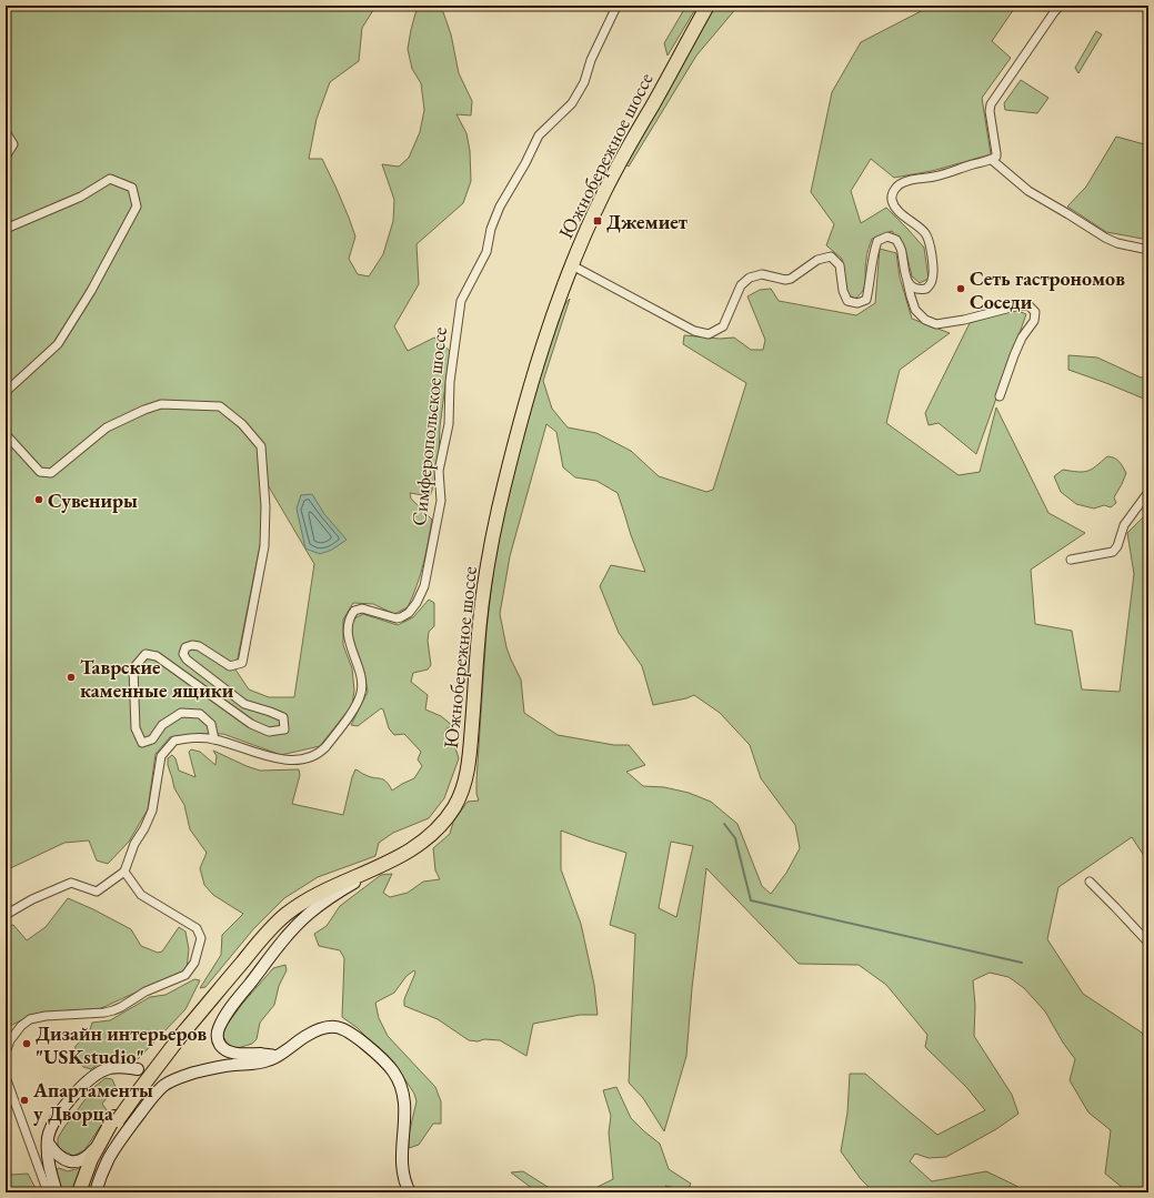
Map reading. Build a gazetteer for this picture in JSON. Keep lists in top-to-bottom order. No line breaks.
{"streets":{"highway":["Южнобережное шоссе"],"street":["Симферопольское шоссе"]},"places":{"transit":["Джемиет"],"other":["Сеть гастрономов Соседи","Сувениры","Таврские каменные ящики","Дизайн интерьеров \"USKstudio\"","Апартаменты у Дворца"]}}
